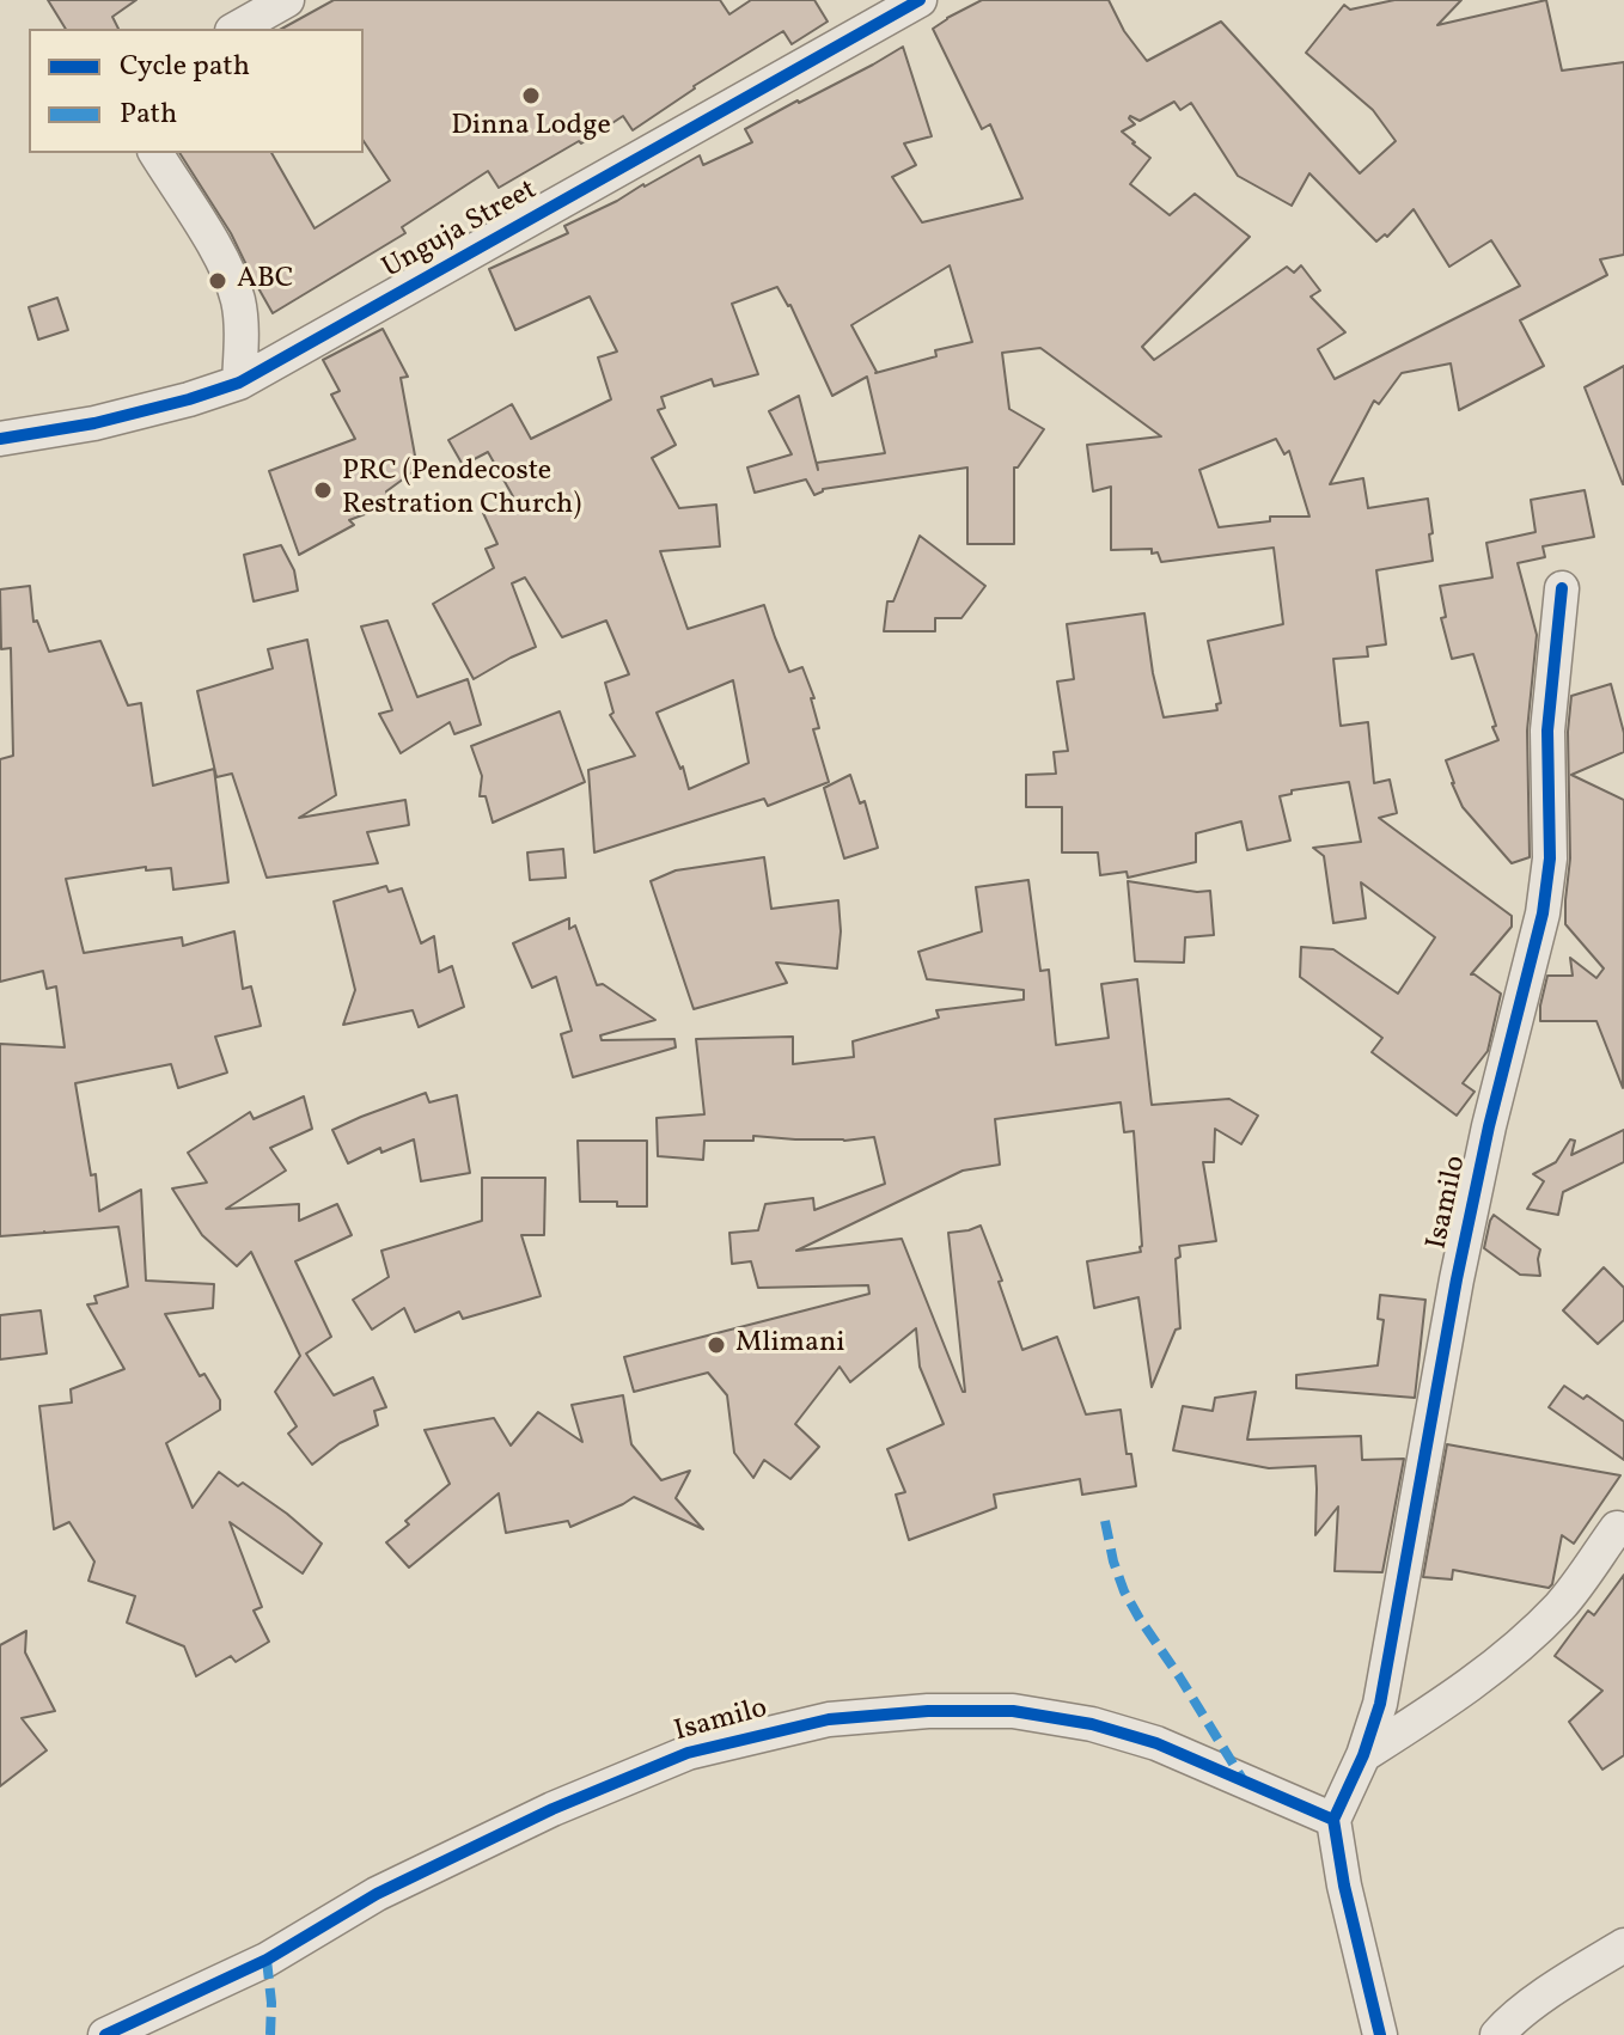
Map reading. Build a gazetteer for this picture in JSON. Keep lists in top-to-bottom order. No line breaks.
{"streets":{"street":["Unguja Street","Isamilo"]},"places":["Dinna Lodge","ABC","PRC (Pendecoste Restration Church)","Mlimani"],"legend":["Cycle path","Path"]}
